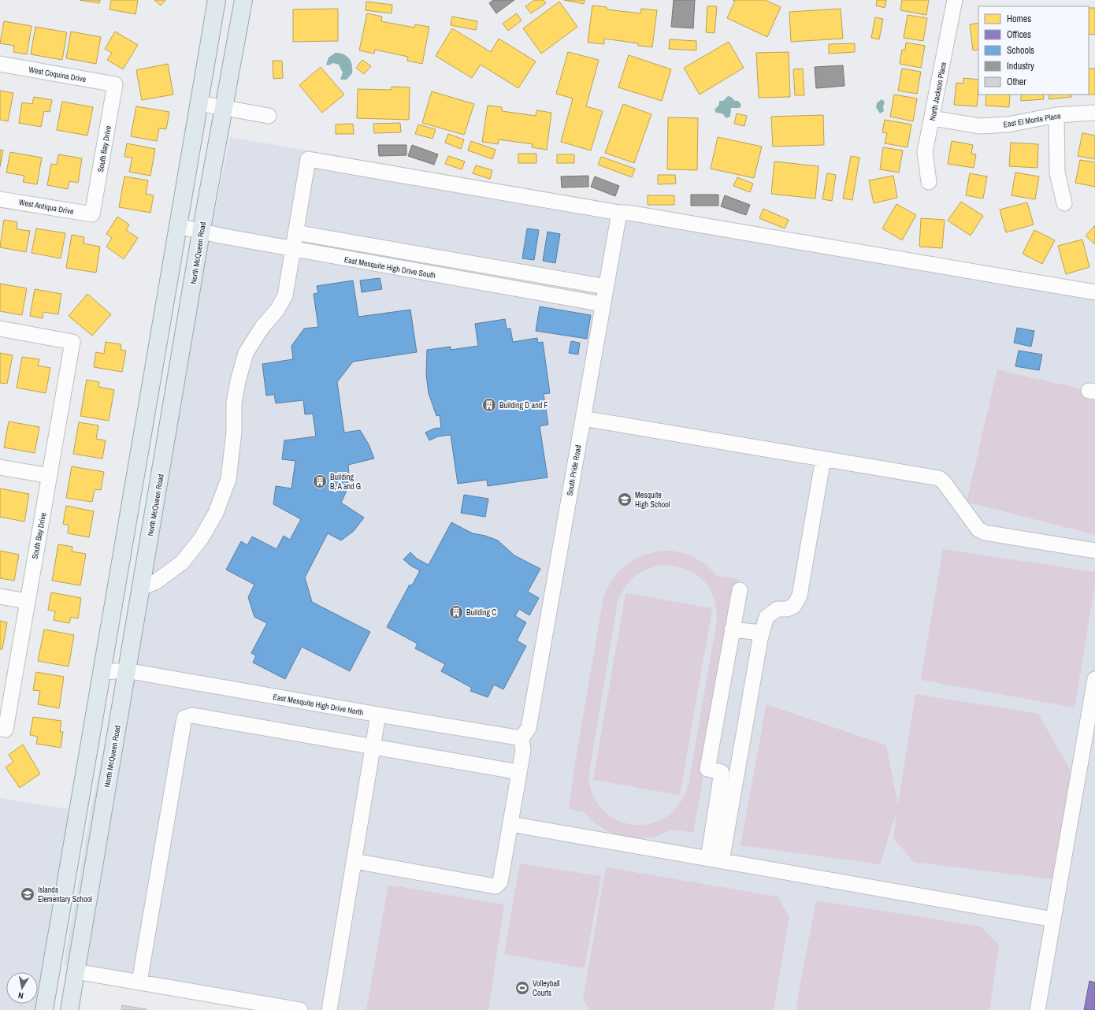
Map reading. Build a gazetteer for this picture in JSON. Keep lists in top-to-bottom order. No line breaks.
{"streets":{"main road":["North McQueen Road"],"street":["West Coquina Drive","North Jackson Place","East El Monte Place","South Bay Drive","West Antiqua Drive","East Mesquite High Drive South","South Pride Road","East Mesquite High Drive North"]},"crossings":[["West Coquina Drive","South Bay Drive"],["North Jackson Place","East El Monte Place"],["South Bay Drive","West Antiqua Drive"],["North McQueen Road","East Mesquite High Drive South"],["North McQueen Road","East Mesquite High Drive North"],["East Mesquite High Drive South","South Pride Road"],["South Pride Road","East Mesquite High Drive North"]],"places":{"building":["Building D and F","Building B, A and G","Building C"],"school or university":["Mesquite High School","Islands Elementary School"],"sports":["Volleyball Courts"]},"legend":["Homes","Offices","Schools","Industry","Other"],"north":"bottom"}
